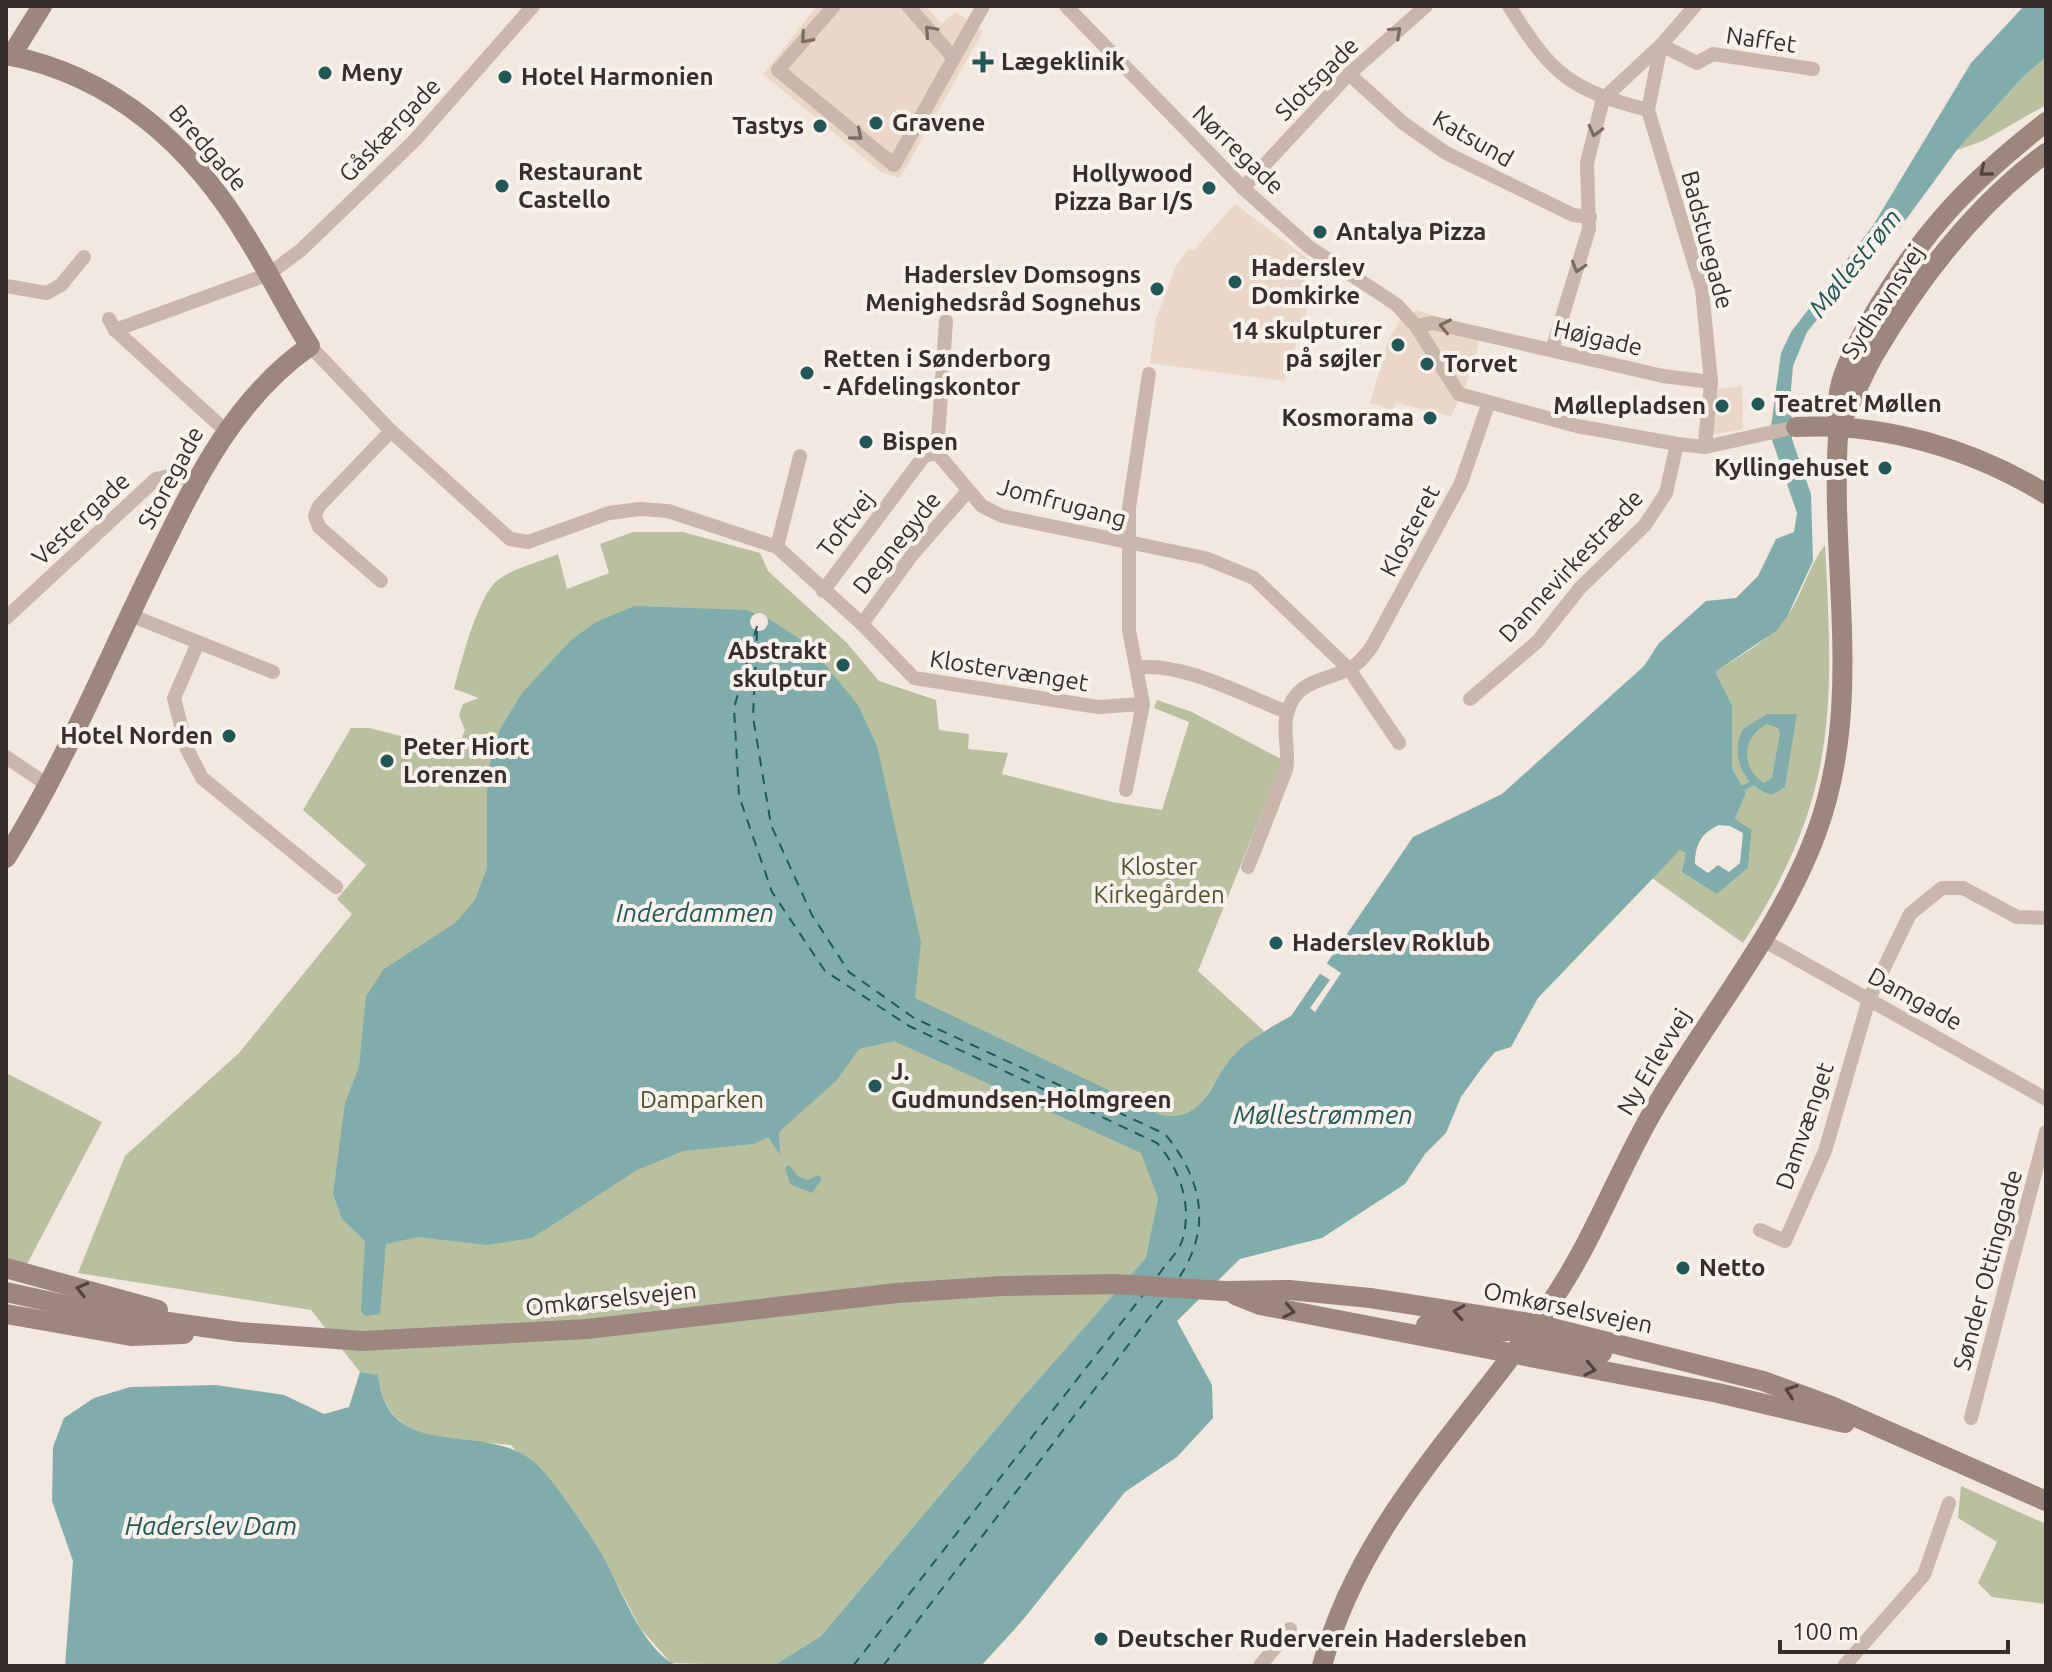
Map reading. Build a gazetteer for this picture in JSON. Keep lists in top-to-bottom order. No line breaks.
{"streets":{"main road":["Bredgade","Sydhavnsvej","Storegade","Ny Erlevvej","Omkørselsvejen"],"street":["Naffet","Slotsgade","Gåskærgade","Katsund","Nørregade","Badstuegade","Højgade","Jomfrugang","Vestergade","Toftvej","Klosteret","Degnegyde","Dannevirkestræde","Klostervænget","Damgade","Damvænget","Sønder Ottinggade"]},"crossings":[["Slotsgade","Katsund"],["Slotsgade","Nørregade"],["Gåskærgade","Bredgade"],["Gåskærgade","Storegade"],["Bredgade","Storegade"],["Nørregade","Højgade"],["Badstuegade","Højgade"],["Sydhavnsvej","Ny Erlevvej"],["Storegade","Vestergade"],["Jomfrugang","Toftvej"],["Jomfrugang","Klosteret"],["Jomfrugang","Degnegyde"],["Toftvej","Klostervænget"],["Degnegyde","Klostervænget"],["Damgade","Ny Erlevvej"],["Damgade","Damvænget"],["Ny Erlevvej","Omkørselsvejen"]],"one_way":["Slotsgade"],"water":["Møllestrøm","Inderdammen","Møllestrømmen","Haderslev Dam"],"parks":["Kloster Kirkegården","Damparken"],"places":{"health":["Lægeklinik"],"other":["Meny","Hotel Harmonien","Gravene","Tastys","Restaurant Castello","Hollywood Pizza Bar I/S","Antalya Pizza","Haderslev Domkirke","Haderslev Domsogns Menighedsråd Sognehus","14 skulpturer på søjler","Torvet","Retten i Sønderborg - Afdelingskontor","Teatret Møllen","Møllepladsen","Kosmorama","Bispen","Kyllingehuset","Abstrakt skulptur","Hotel Norden","Peter Hiort Lorenzen","Haderslev Roklub","J. Gudmundsen-Holmgreen","Netto","Deutscher Ruderverein Hadersleben"]},"scale_bar":"100 m"}
